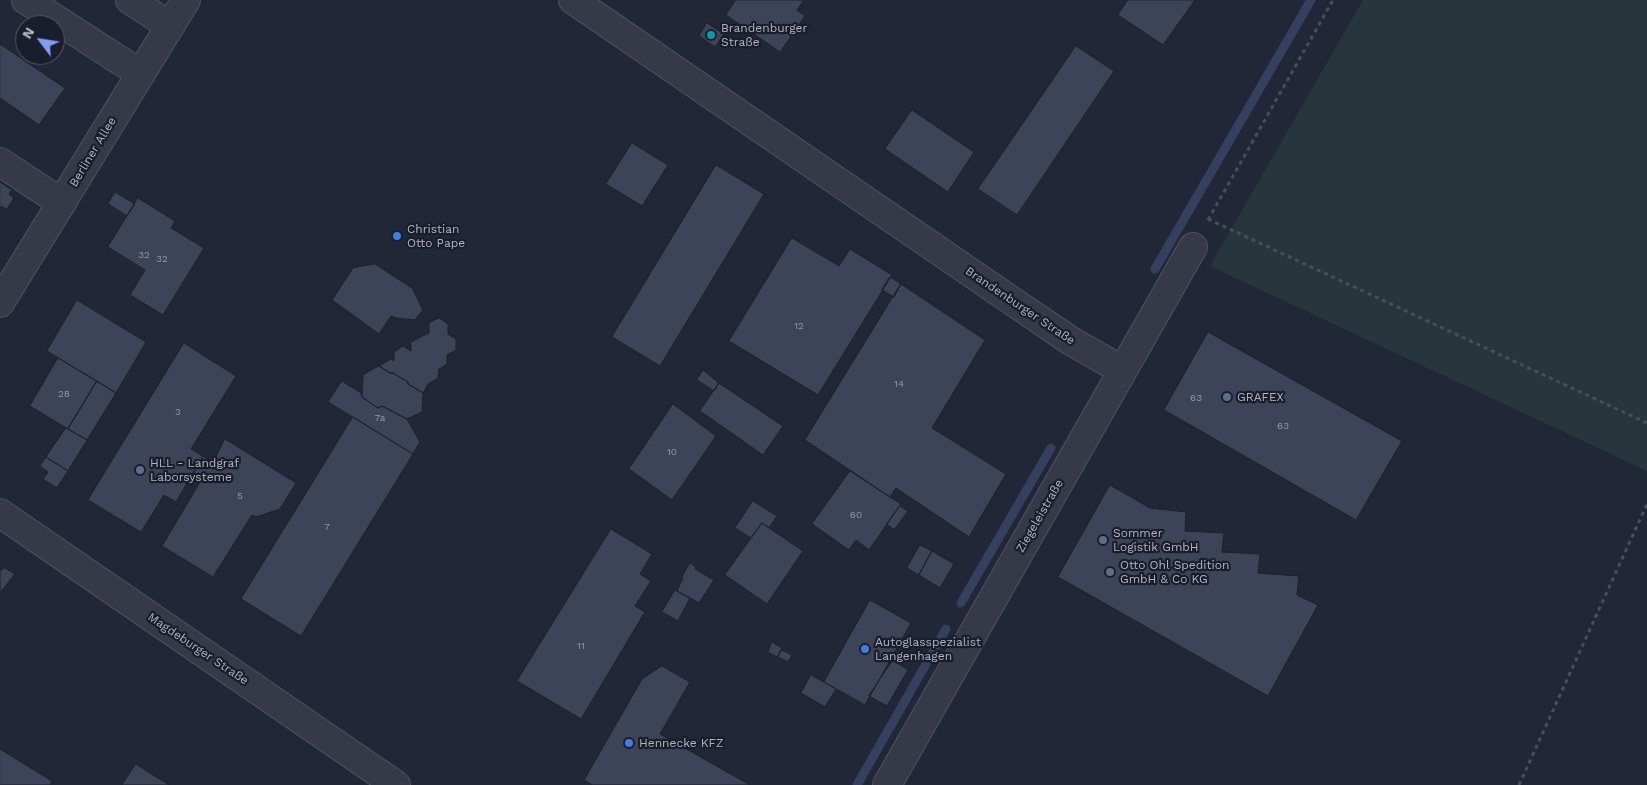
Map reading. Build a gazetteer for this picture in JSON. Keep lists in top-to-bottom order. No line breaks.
{"streets":{"street":["Berliner Allee","Brandenburger Straße","Ziegeleistraße","Magdeburger Straße"]},"crossings":[["Brandenburger Straße","Ziegeleistraße"]],"places":["Brandenburger Straße","Christian Otto Pape","GRAFEX","HLL - Landgraf Laborsysteme","Sommer Logistik GmbH","Otto Ohl Spedition GmbH & Co KG","Autoglasspezialist Langenhagen","Hennecke KFZ"],"house_numbers":["32","32","12","14","28","63","3","7a","63","10","5","60","7","11"],"north":"top left"}
